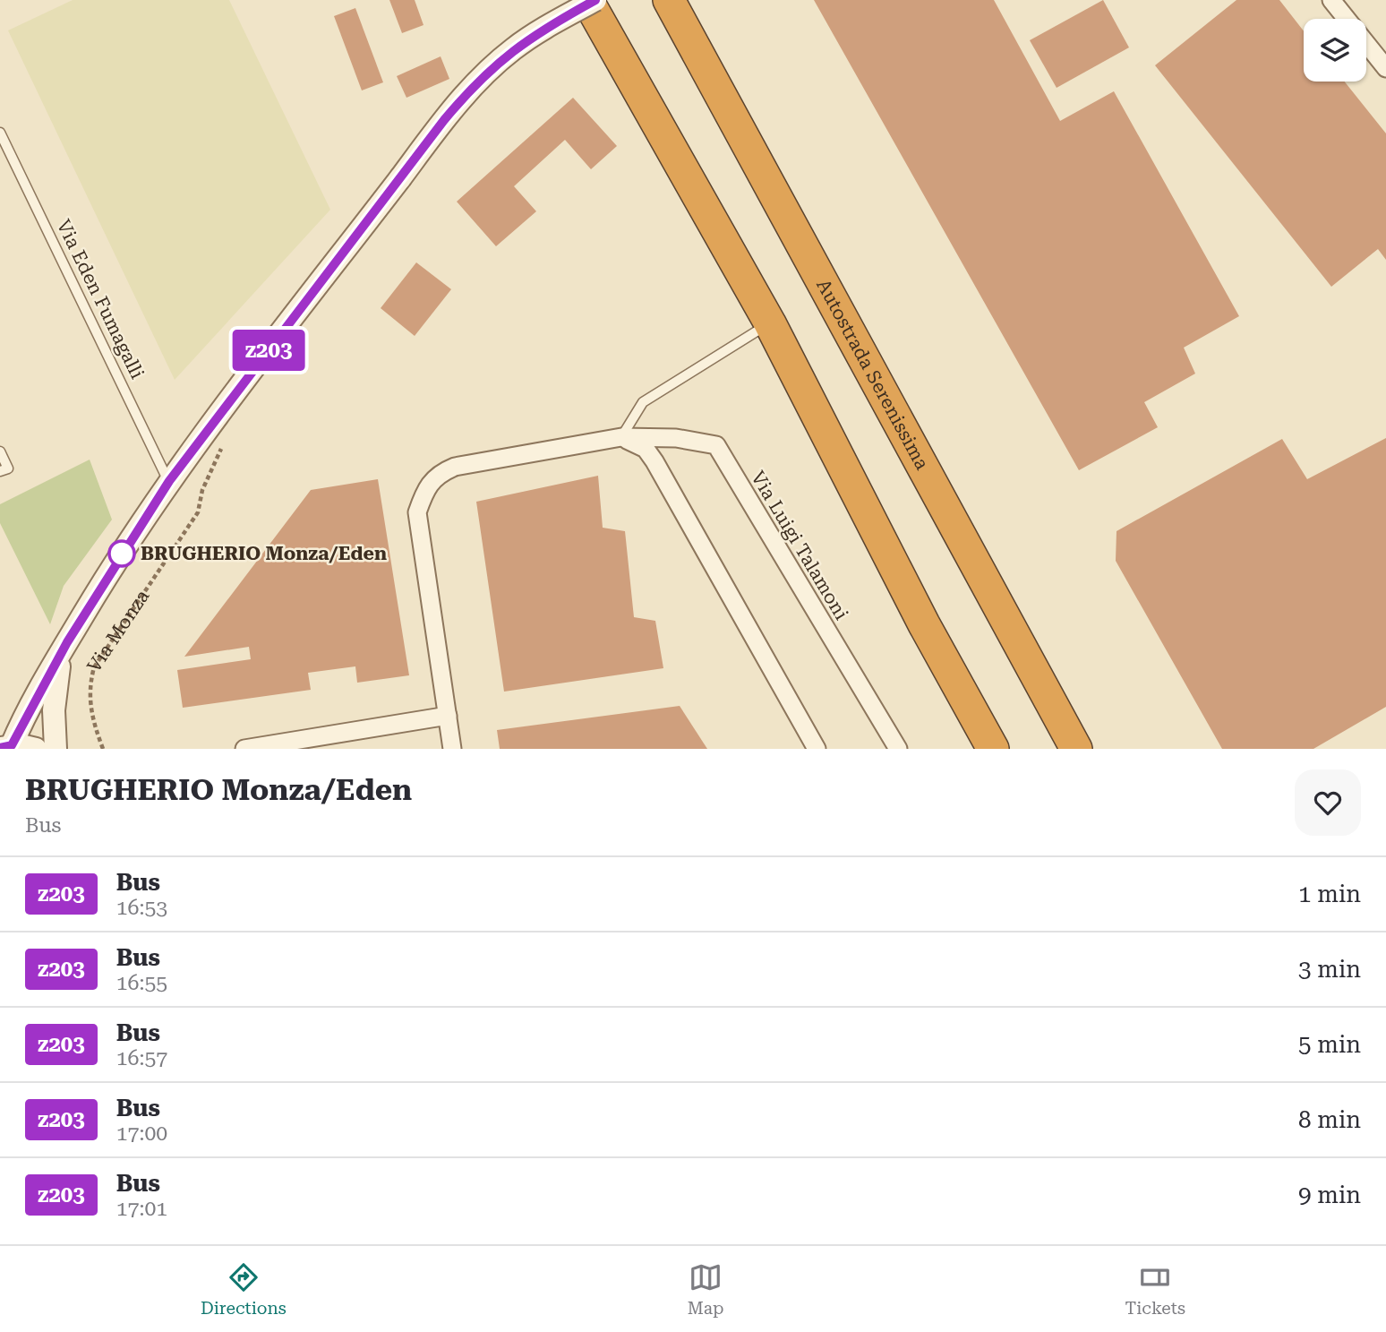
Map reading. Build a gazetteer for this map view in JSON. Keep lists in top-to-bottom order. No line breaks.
{"streets":{"highway":["Autostrada Serenissima"],"street":["Via Luigi Talamoni","Via Monza"],"lane":["Via Eden Fumagalli"]},"crossings":[["Via Eden Fumagalli","Via Monza"]],"places":["BRUGHERIO Monza/Eden"],"lines":["bus line z203"],"page":{"on_map":"z203","heading":["BRUGHERIO Monza/Eden","Bus"],"list":[{"mark":"z203","name":"Bus","note":"16:53","value":"1 min"},{"mark":"z203","name":"Bus","note":"16:55","value":"3 min"},{"mark":"z203","name":"Bus","note":"16:57","value":"5 min"},{"mark":"z203","name":"Bus","note":"17:00","value":"8 min"},{"mark":"z203","name":"Bus","note":"17:01","value":"9 min"}],"tabs":["Directions","Map","Tickets"]}}
